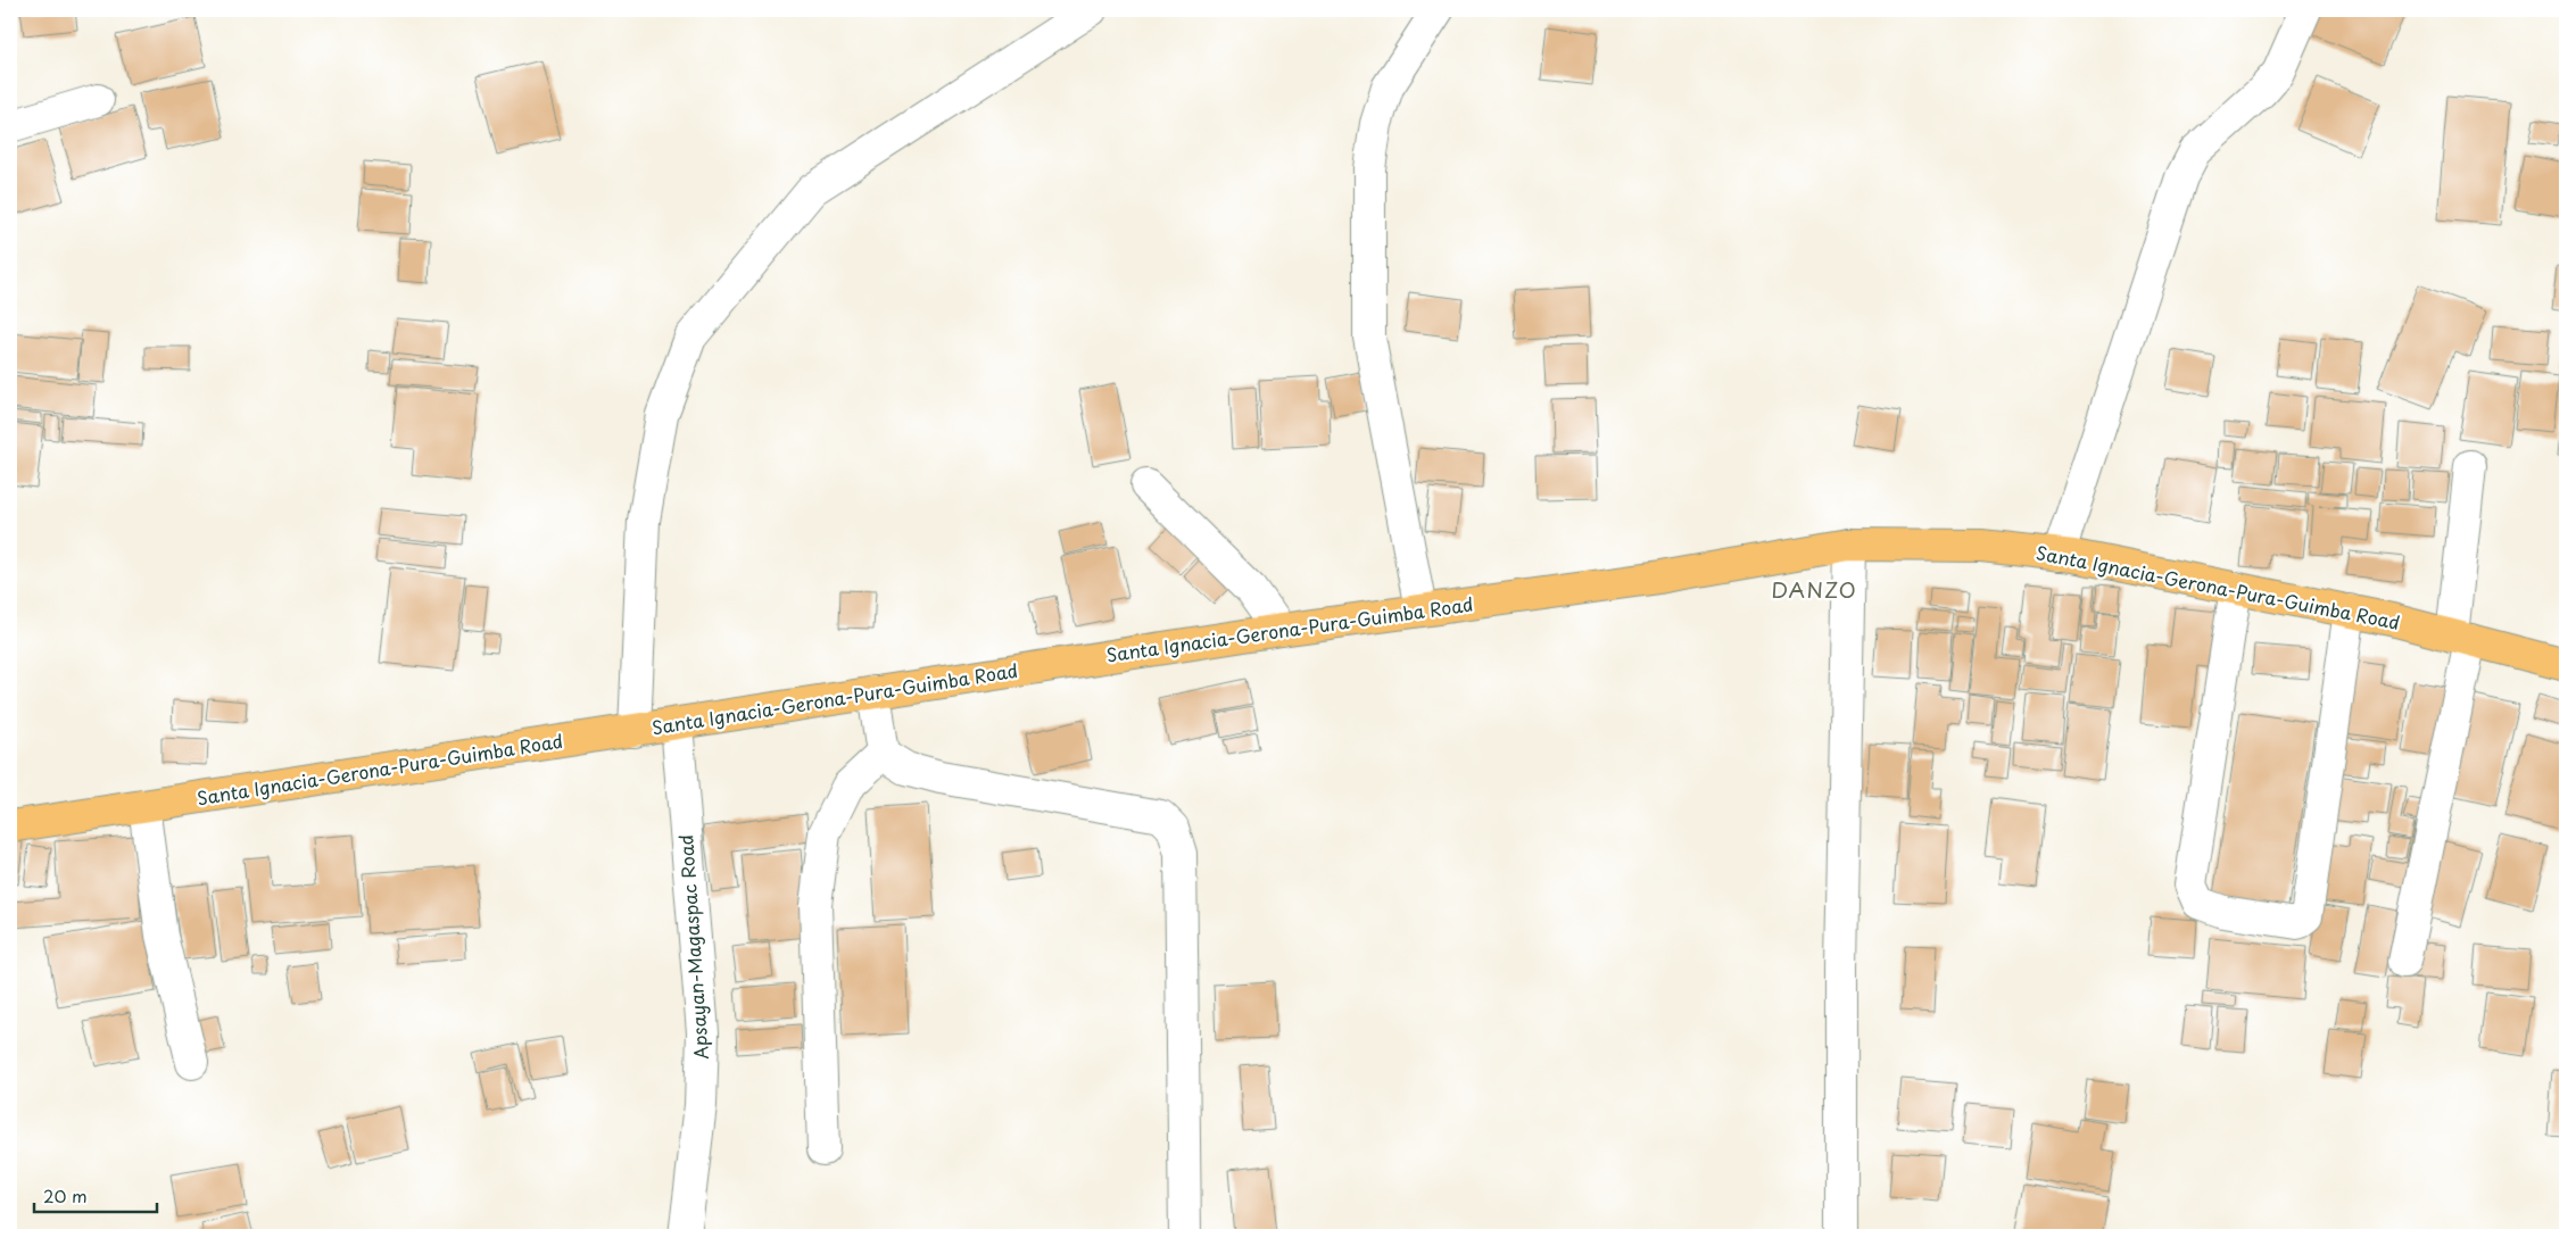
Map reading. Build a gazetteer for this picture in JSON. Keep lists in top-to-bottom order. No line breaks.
{"streets":{"main road":["Santa Ignacia-Gerona-Pura-Guimba Road"],"street":["Apsayan-Magaspac Road"]},"crossings":[["Santa Ignacia-Gerona-Pura-Guimba Road","Apsayan-Magaspac Road"]],"districts":["DANZO"],"scale_bar":"20 m"}
